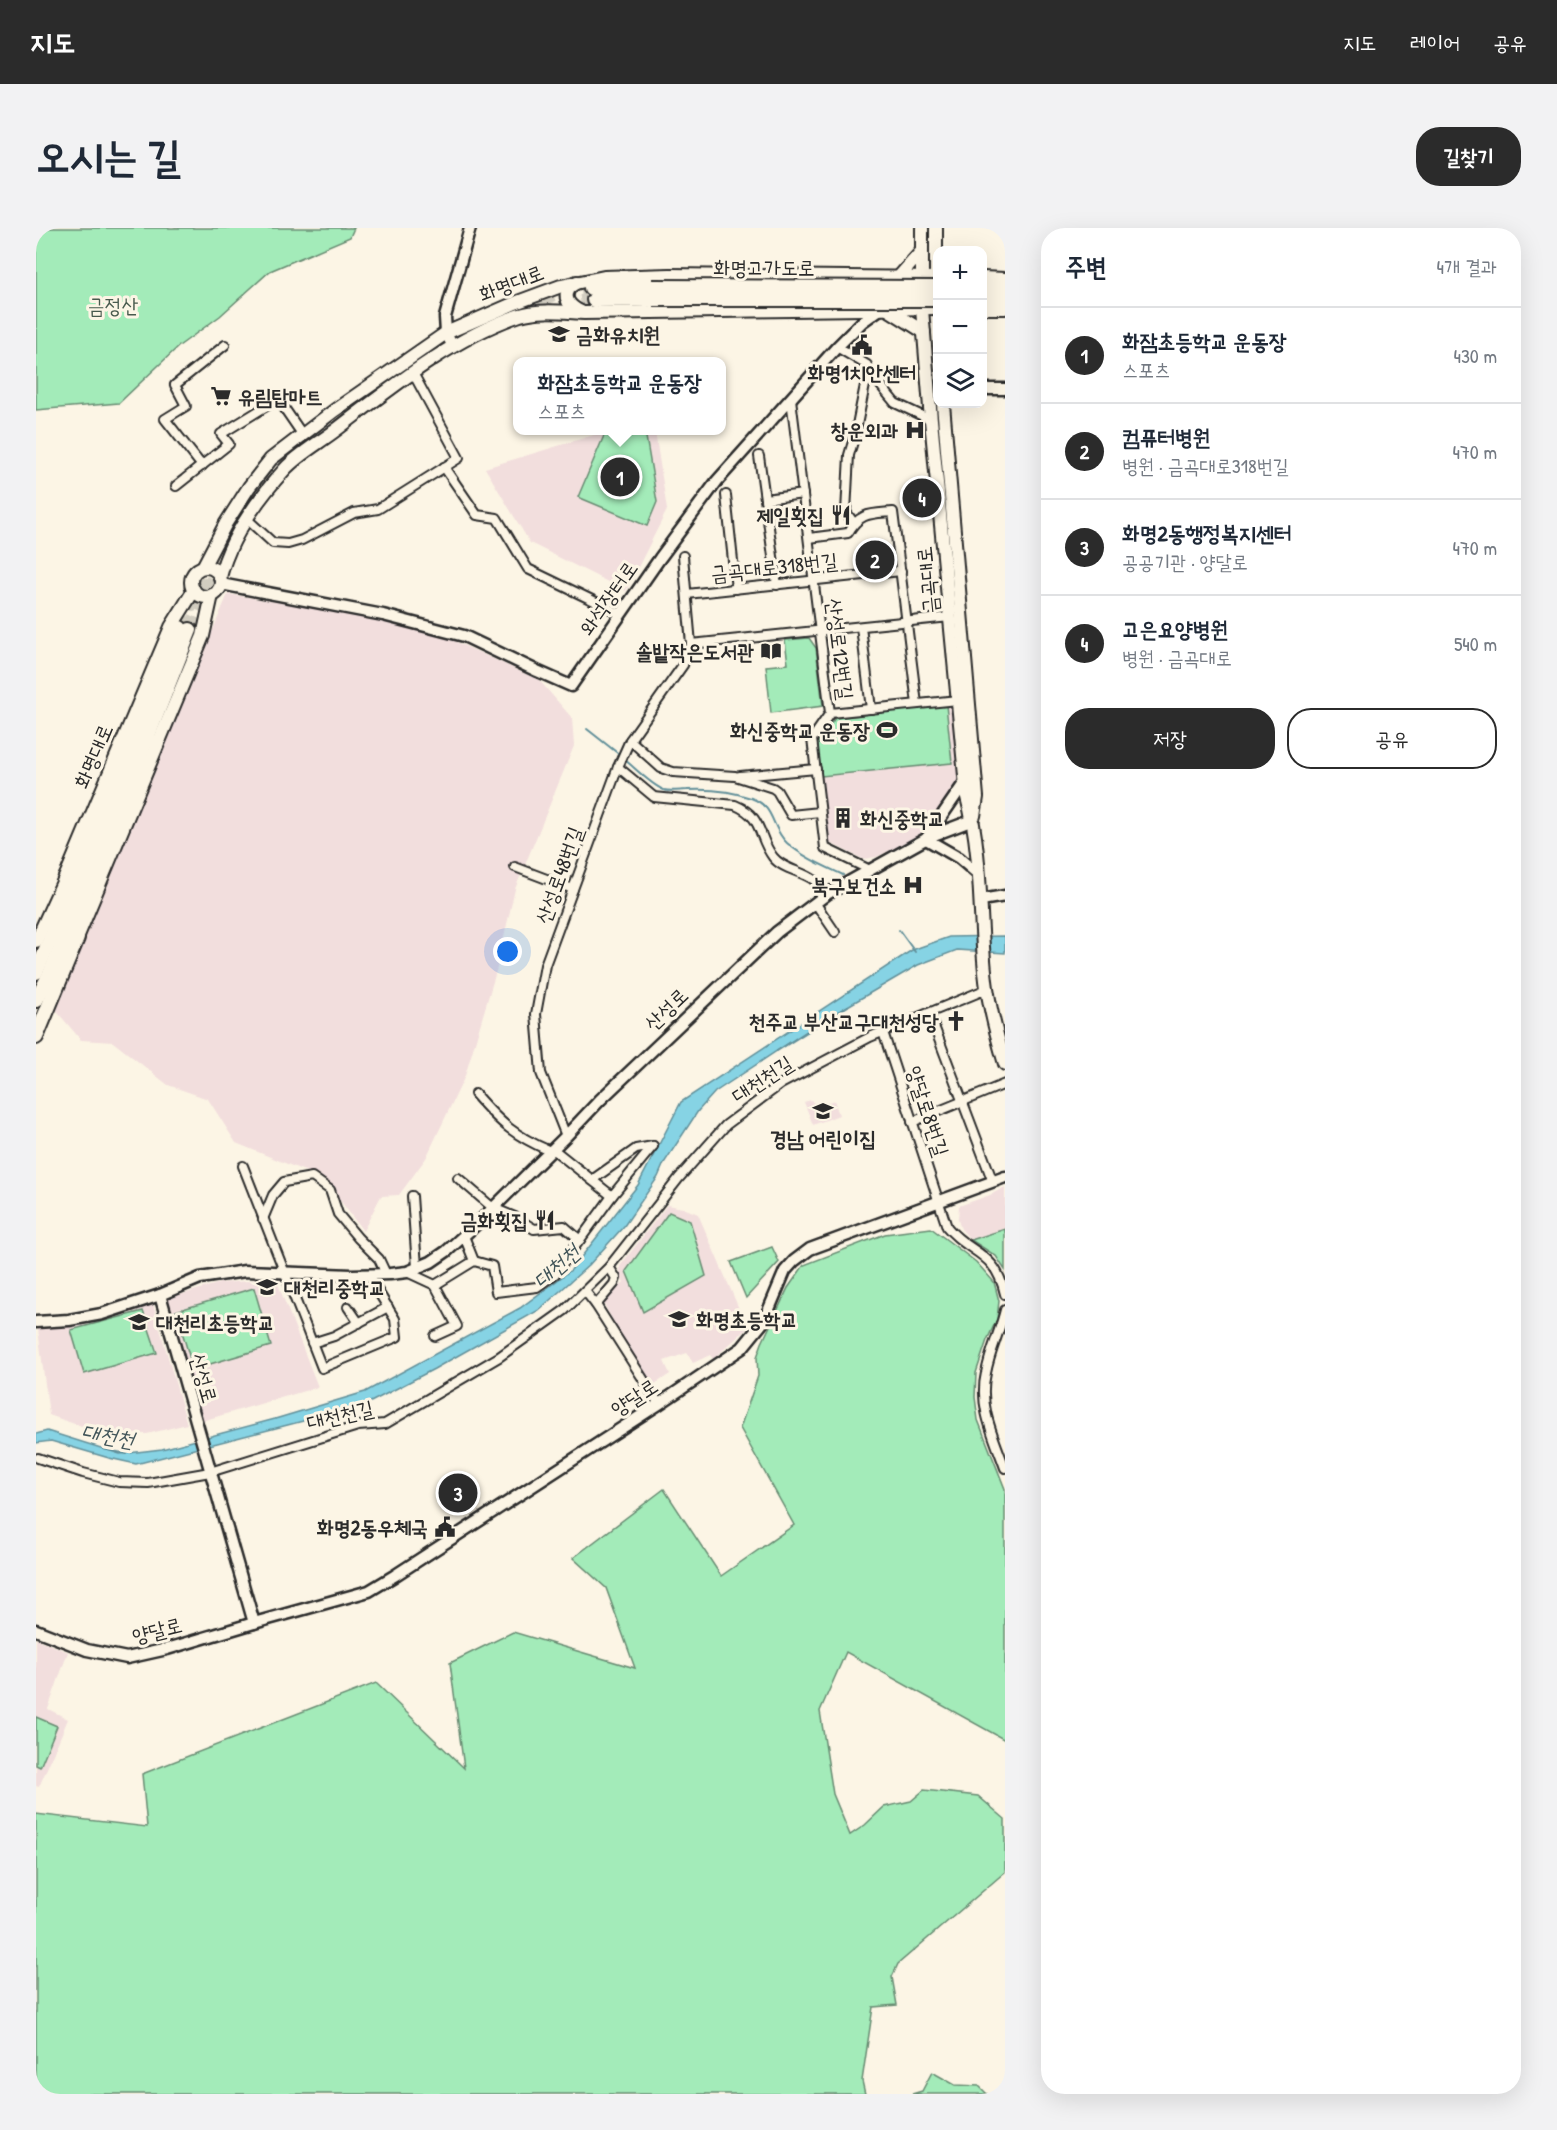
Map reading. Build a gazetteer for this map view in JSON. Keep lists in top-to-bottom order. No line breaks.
{"streets":{"highway":["화명고가도로"],"main road":["화명대로","금곡대로","와석장터로","산성로","양달로"],"street":["금곡대로318번길","산성로12번길","산성로48번길","대천천길","양달로8번길"]},"crossings":[["화명고가도로","화명대로"],["화명대로","금곡대로"],["화명대로","와석장터로"],["금곡대로318번길","산성로12번길"],["금곡대로","와석장터로"],["금곡대로","산성로12번길"],["금곡대로","산성로"],["금곡대로","대천천길"],["와석장터로","산성로12번길"],["산성로12번길","산성로"],["산성로48번길","산성로"],["산성로","대천천길"],["대천천길","양달로8번길"],["양달로8번길","양달로"]],"water":["대천천"],"parks":["금정산"],"places":{"school or university":["금화유치원","경남 어린이집","대천리중학교","화명초등학교","대천리초등학교"],"public building":["화명1치안센터","화명2동우체국"],"supermarket":["유림탑마트"],"hospital":["창운외과","북구보건소"],"restaurant":["제일횟집","금화횟집"],"library":["솔밭작은도서관"],"sports":["화신중학교 운동장"],"building":["화신중학교"],"church":["천주교 부산교구대천성당"]},"page":{"header":"지도","nav":["지도","레이어","공유"],"title":"오시는 길","buttons":["길찾기",["저장","공유"]],"heading":["주변","4개 결과"],"map_buttons":["+","−"],"list":[{"mark":"1","name":"화잠초등학교 운동장","note":"스포츠","value":"430 m"},{"mark":"2","name":"컴퓨터병원","note":"병원 · 금곡대로318번길","value":"470 m"},{"mark":"3","name":"화명2동행정복지센터","note":"공공기관 · 양달로","value":"470 m"},{"mark":"4","name":"고은요양병원","note":"병원 · 금곡대로","value":"540 m"}],"popup":["화잠초등학교 운동장","스포츠"],"pins":["1","4","2","3"]}}
